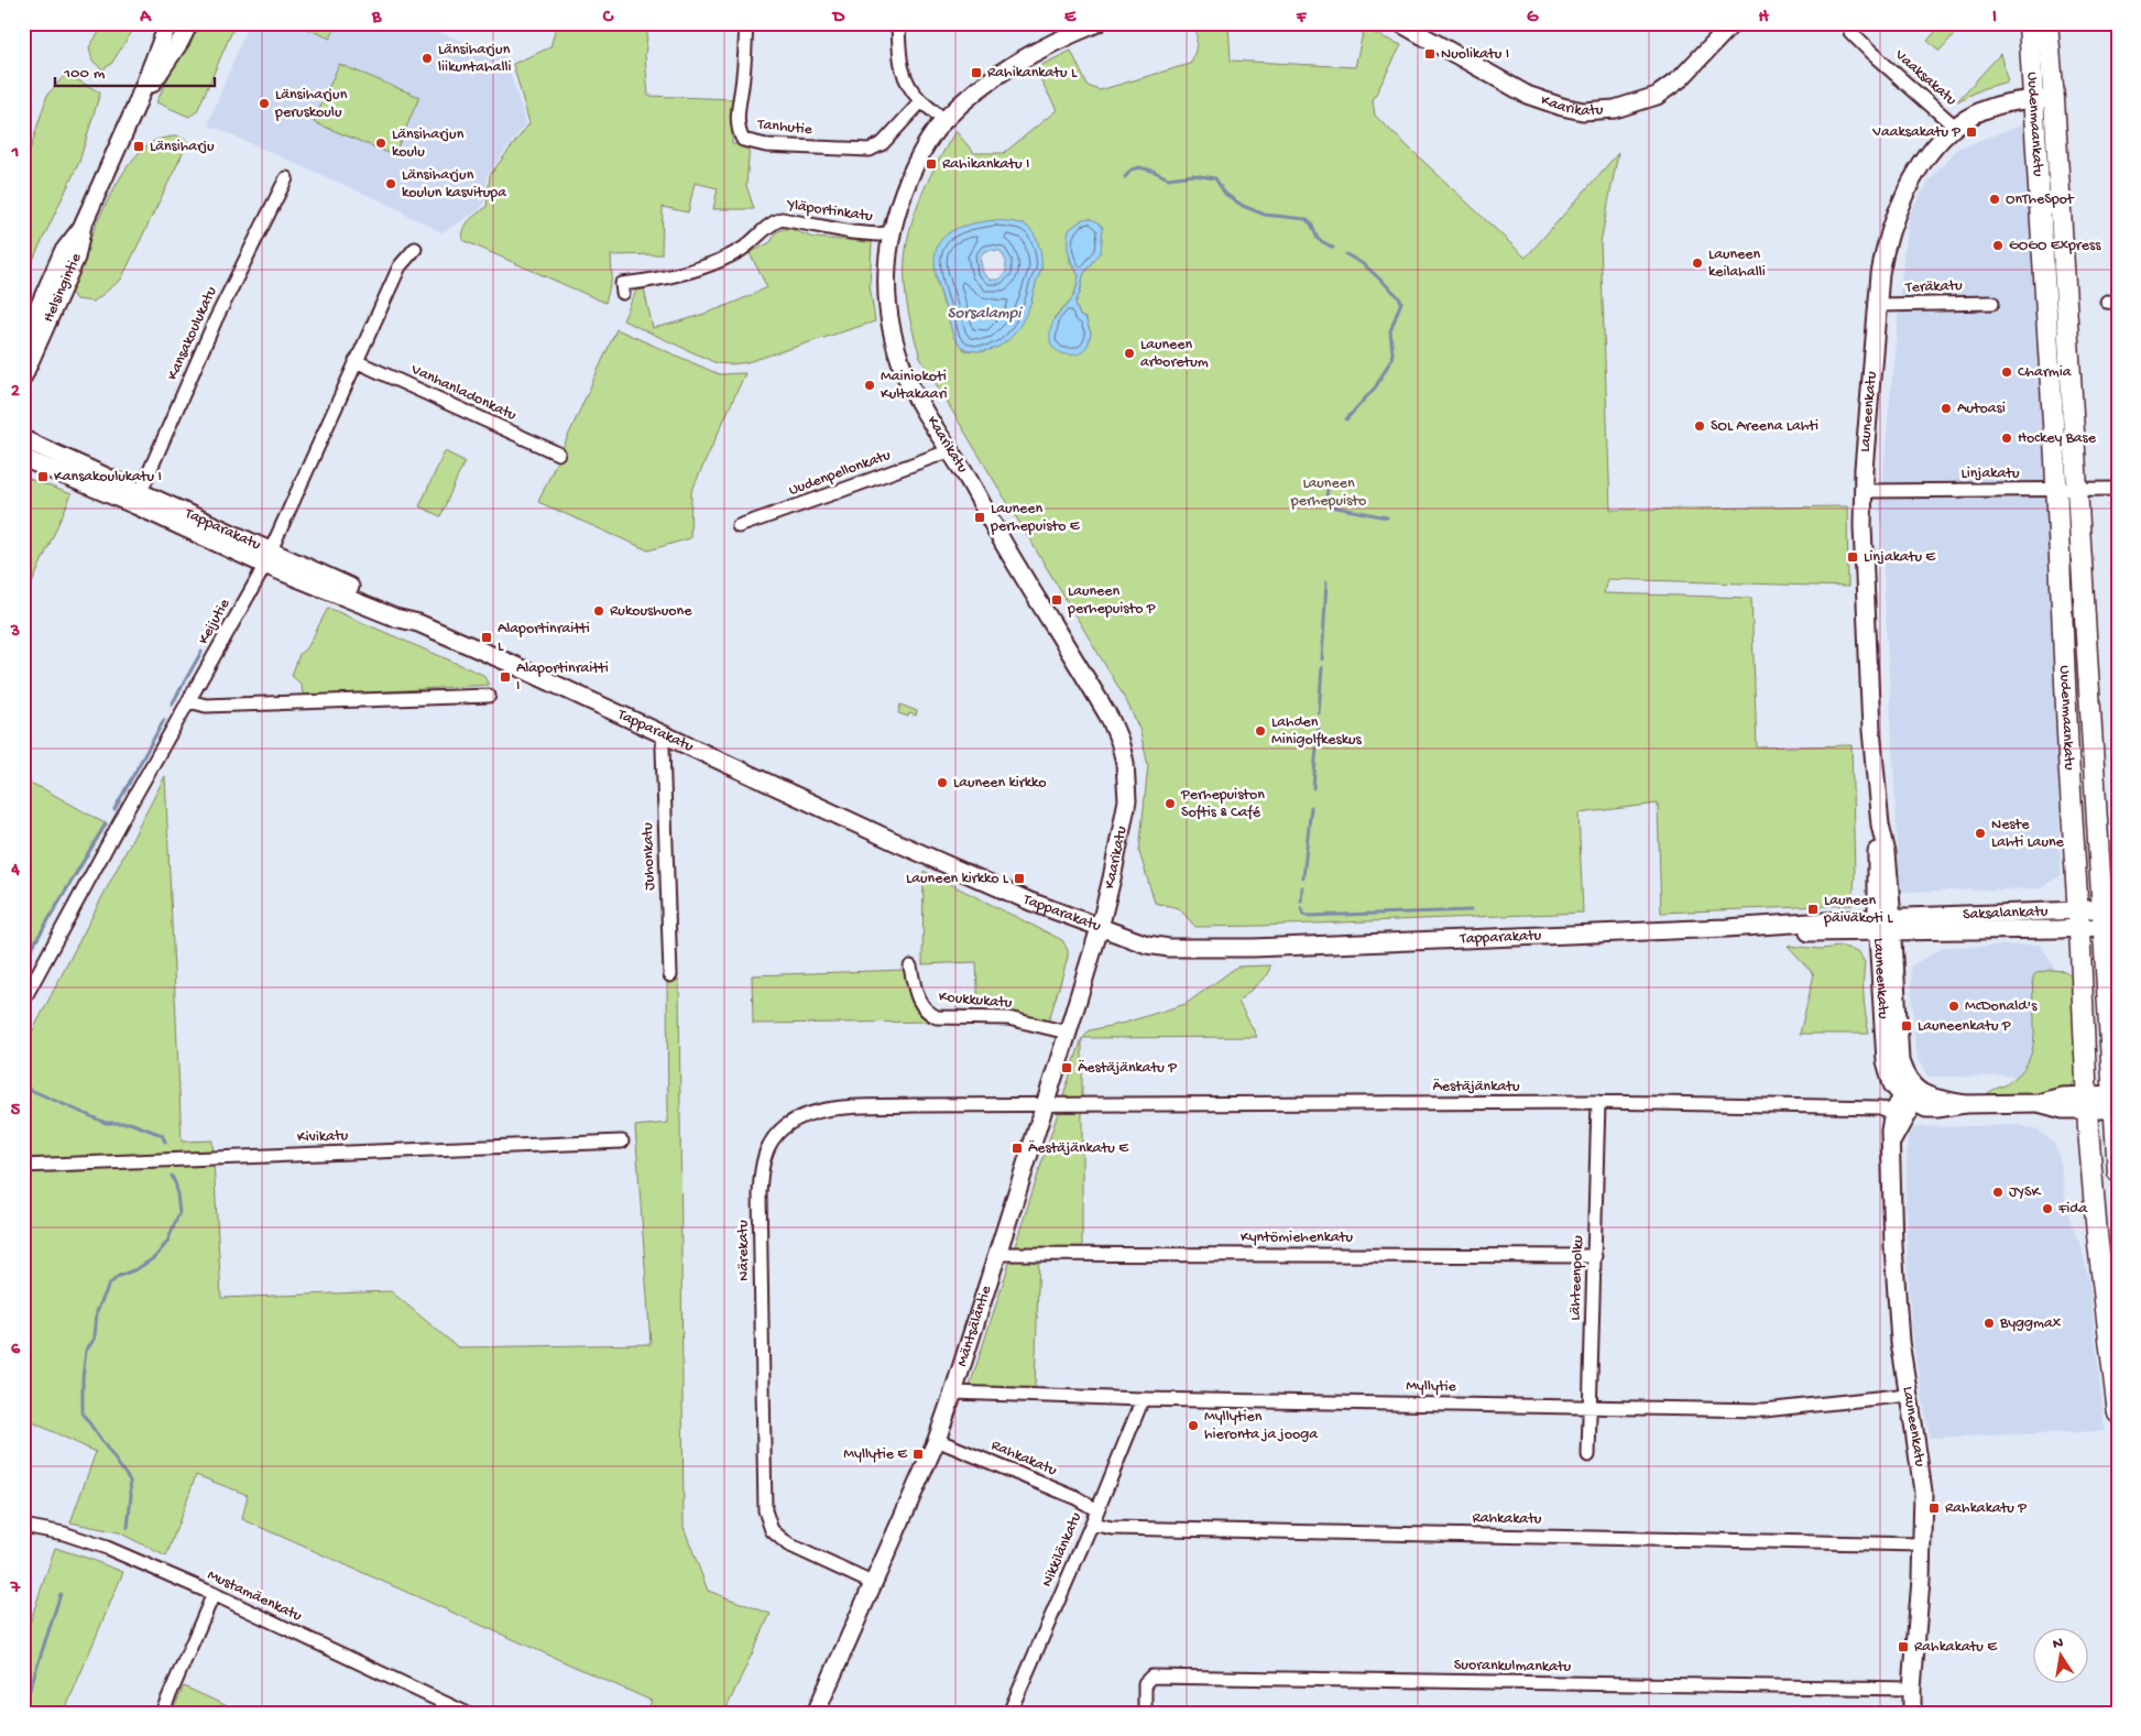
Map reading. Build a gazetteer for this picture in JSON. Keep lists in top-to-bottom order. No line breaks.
{"streets":{"main road":["Uudenmaankatu"],"street":["Vaaksakatu","Kaarikatu","Tanhutie","Yläportinkatu","Helsingintie","Teräkatu","Kansakoulukatu","Vanhanladonkatu","Launeenkatu","Uudenpellonkatu","Linjakatu","Tapparakatu","Keijutie","Juhonkatu","Saksalankatu","Koukkukatu","Äestäjänkatu","Kivikatu","Kyntömiehenkatu","Närekatu","Lähteenpolku","Mäntsäläntie","Myllytie","Rahkakatu","Nikkilänkatu","Mustamäenkatu","Suorankulmankatu"]},"crossings":[["Vaaksakatu","Launeenkatu"],["Kaarikatu","Yläportinkatu"],["Kaarikatu","Uudenpellonkatu"],["Kaarikatu","Tapparakatu"],["Kaarikatu","Mäntsäläntie"],["Uudenmaankatu","Launeenkatu"],["Uudenmaankatu","Linjakatu"],["Uudenmaankatu","Saksalankatu"],["Teräkatu","Launeenkatu"],["Kansakoulukatu","Tapparakatu"],["Vanhanladonkatu","Keijutie"],["Launeenkatu","Linjakatu"],["Launeenkatu","Tapparakatu"],["Launeenkatu","Saksalankatu"],["Launeenkatu","Äestäjänkatu"],["Launeenkatu","Myllytie"],["Launeenkatu","Rahkakatu"],["Launeenkatu","Suorankulmankatu"],["Tapparakatu","Keijutie"],["Tapparakatu","Juhonkatu"],["Tapparakatu","Saksalankatu"],["Tapparakatu","Mäntsäläntie"],["Koukkukatu","Mäntsäläntie"],["Äestäjänkatu","Närekatu"],["Äestäjänkatu","Lähteenpolku"],["Äestäjänkatu","Mäntsäläntie"],["Kyntömiehenkatu","Lähteenpolku"],["Kyntömiehenkatu","Mäntsäläntie"],["Närekatu","Mäntsäläntie"],["Lähteenpolku","Myllytie"],["Mäntsäläntie","Myllytie"],["Mäntsäläntie","Rahkakatu"],["Myllytie","Nikkilänkatu"],["Rahkakatu","Nikkilänkatu"]],"water":["Sorsalampi"],"parks":["Launeen perhepuisto"],"places":{"transit":["Nuolikatu I","Rahikankatu L","Vaaksakatu P","Länsiharju","Rahikankatu I","Kansakoulukatu I","Launeen perhepuisto E","Linjakatu E","Launeen perhepuisto P","Alaportinraitti L","Alaportinraitti I","Launeen kirkko L","Launeen päiväkoti L","Launeenkatu P","Äestäjänkatu P","Äestäjänkatu E","Myllytie E","Rahkakatu P","Rahkakatu E"],"other":["Länsiharjun liikuntahalli","Länsiharjun peruskoulu","Länsiharjun koulu","Länsiharjun koulun kasvitupa","OnTheSpot","GOGO Express","Launeen keilahalli","Launeen arboretum","Charmia","Mainiokoti Kultakaari","Autoasi","SOL Areena Lahti","Hockey Base","Rukoushuone","Lahden Minigolfkeskus","Launeen kirkko","Perhepuiston Softis & Café","Neste Lahti Laune","McDonald's","JYSK","Fida","Byggmax","Myllytien hieronta ja jooga"]},"scale_bar":"100 m","north":"top","grid":{"columns":["A","B","C","D","E","F","G","H","I"],"rows":["1","2","3","4","5","6","7"]}}
